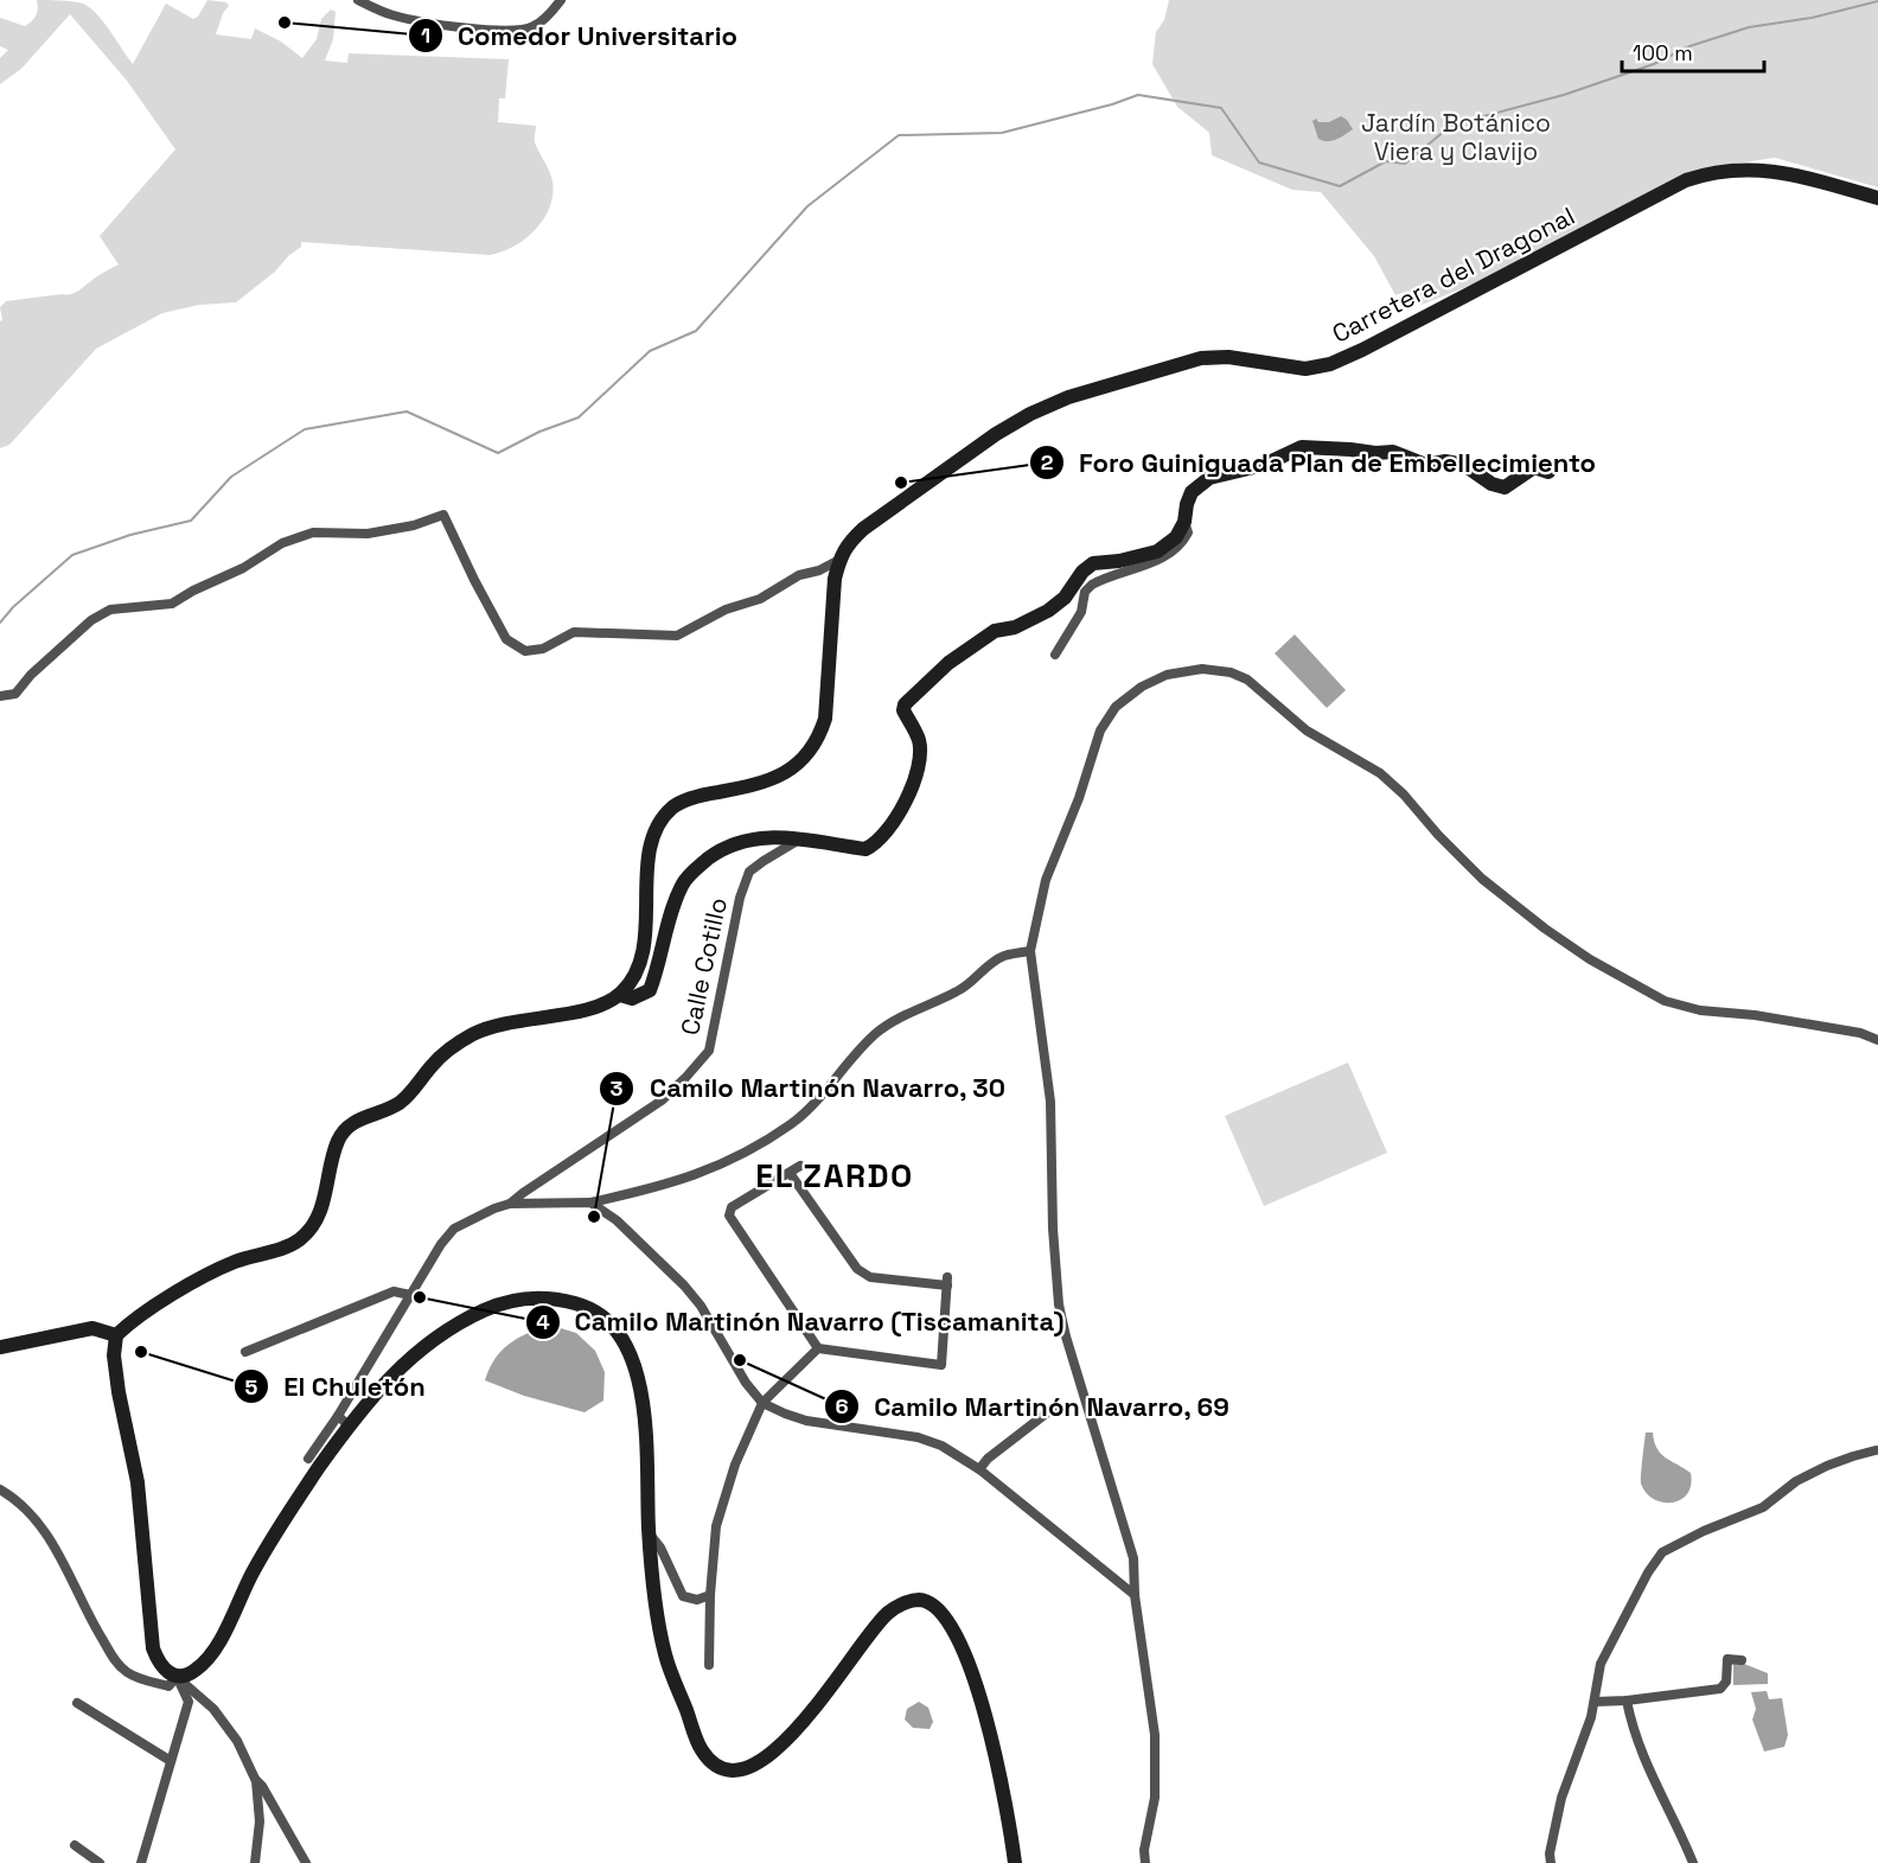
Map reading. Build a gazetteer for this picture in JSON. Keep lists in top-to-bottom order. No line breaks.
{"streets":{"street":["Carretera del Dragonal","Calle Cotillo"]},"districts":["EL ZARDO"],"parks":["Jardín Botánico Viera y Clavijo"],"places":["Comedor Universitario","Foro Guiniguada Plan de Embellecimiento","Camilo Martinón Navarro, 30","Camilo Martinón Navarro (Tiscamanita)","El Chuletón","Camilo Martinón Navarro, 69"],"scale_bar":"100 m"}
